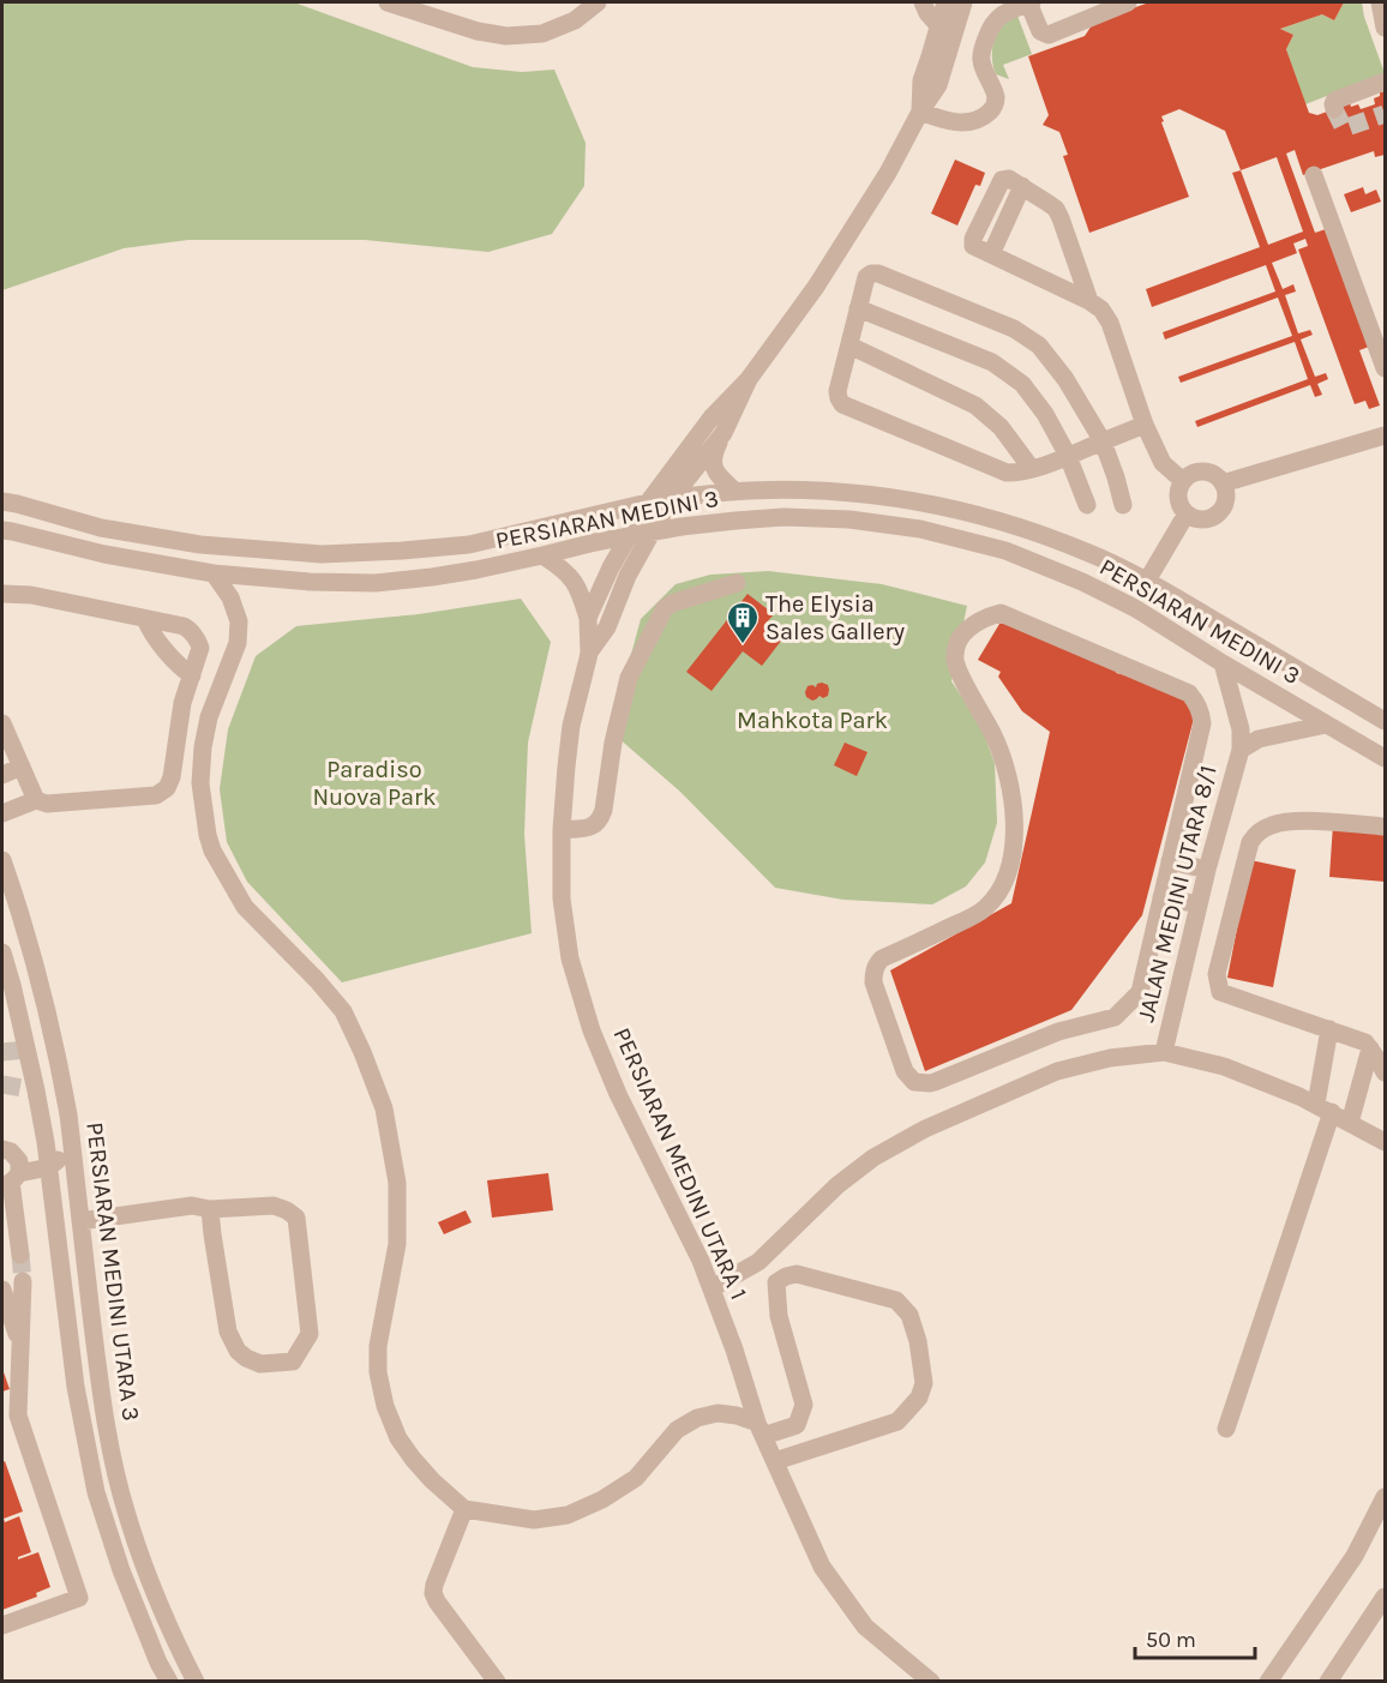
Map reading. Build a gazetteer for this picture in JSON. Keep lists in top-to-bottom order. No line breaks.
{"streets":{"street":["PERSIARAN MEDINI 3","JALAN MEDINI UTARA 8/1","PERSIARAN MEDINI UTARA 1","PERSIARAN MEDINI UTARA 3"]},"crossings":[["PERSIARAN MEDINI 3","JALAN MEDINI UTARA 8/1"],["PERSIARAN MEDINI 3","PERSIARAN MEDINI UTARA 1"]],"parks":["Mahkota Park","Paradiso Nuova Park"],"places":{"building":["The Elysia Sales Gallery"]},"scale_bar":"50 m"}
